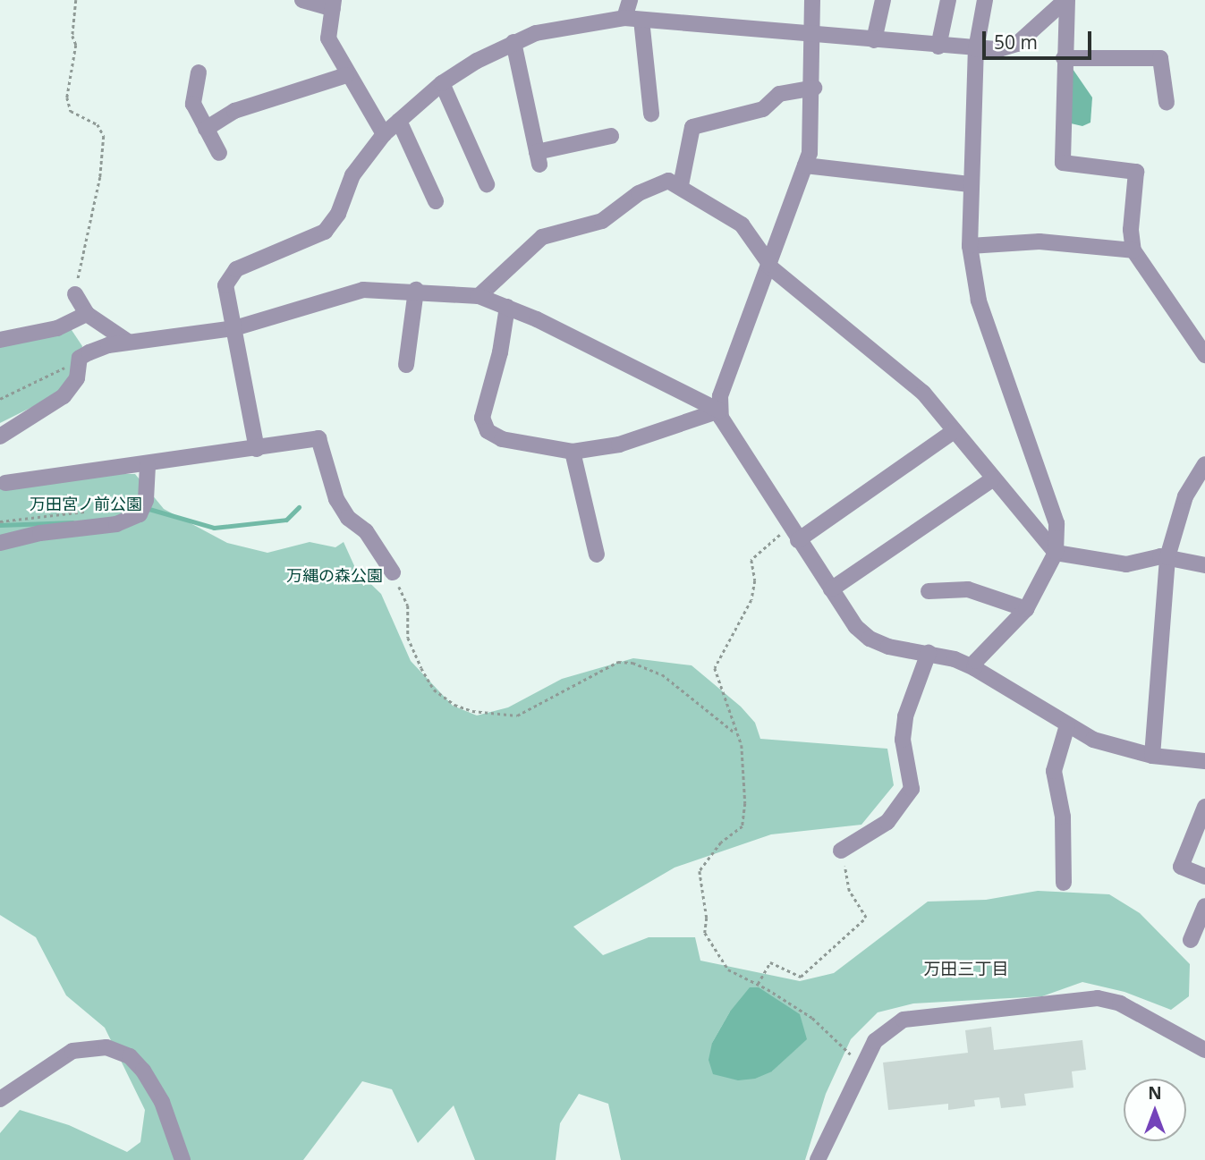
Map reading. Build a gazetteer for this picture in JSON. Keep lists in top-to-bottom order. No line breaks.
{"districts":["万田三丁目"],"parks":["万田宮ノ前公園","万縄の森公園"],"scale_bar":"50 m","north":"top"}
